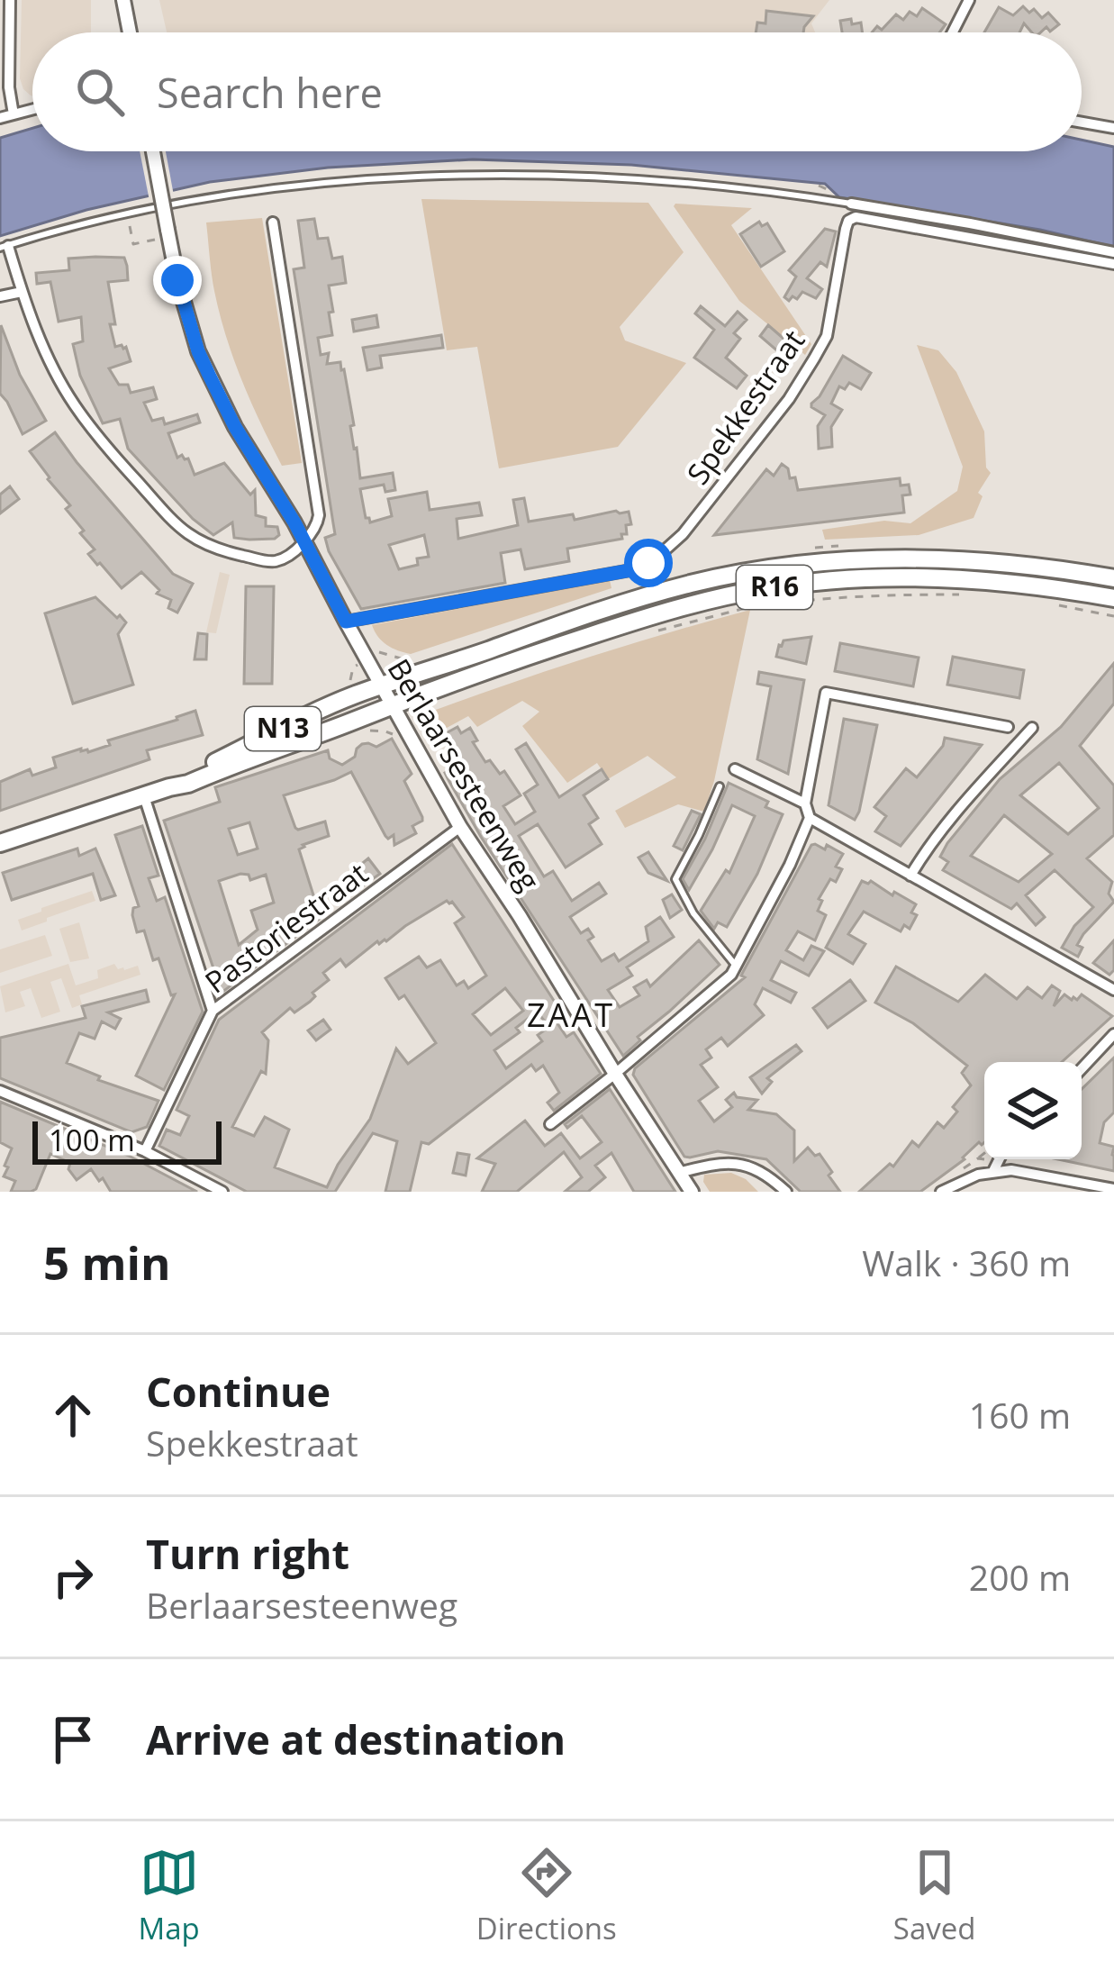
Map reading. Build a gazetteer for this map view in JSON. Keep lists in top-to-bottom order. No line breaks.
{"streets":{"main road":["R16","N13"],"street":["Spekkestraat","Berlaarsesteenweg","Pastoriestraat"]},"crossings":[["Spekkestraat","Berlaarsesteenweg"],["R16","N13"],["R16","Berlaarsesteenweg"],["N13","Berlaarsesteenweg"],["Berlaarsesteenweg","Pastoriestraat"]],"districts":["ZAAT"],"scale_bar":"100 m","page":{"search":"Search here","scale":"100 m","heading":["5 min","Walk · 360 m"],"list":[["Continue","Spekkestraat","160 m"],["Turn right","Berlaarsesteenweg","200 m"],"Arrive at destination"],"nav":["Map","Directions","Saved"]}}
